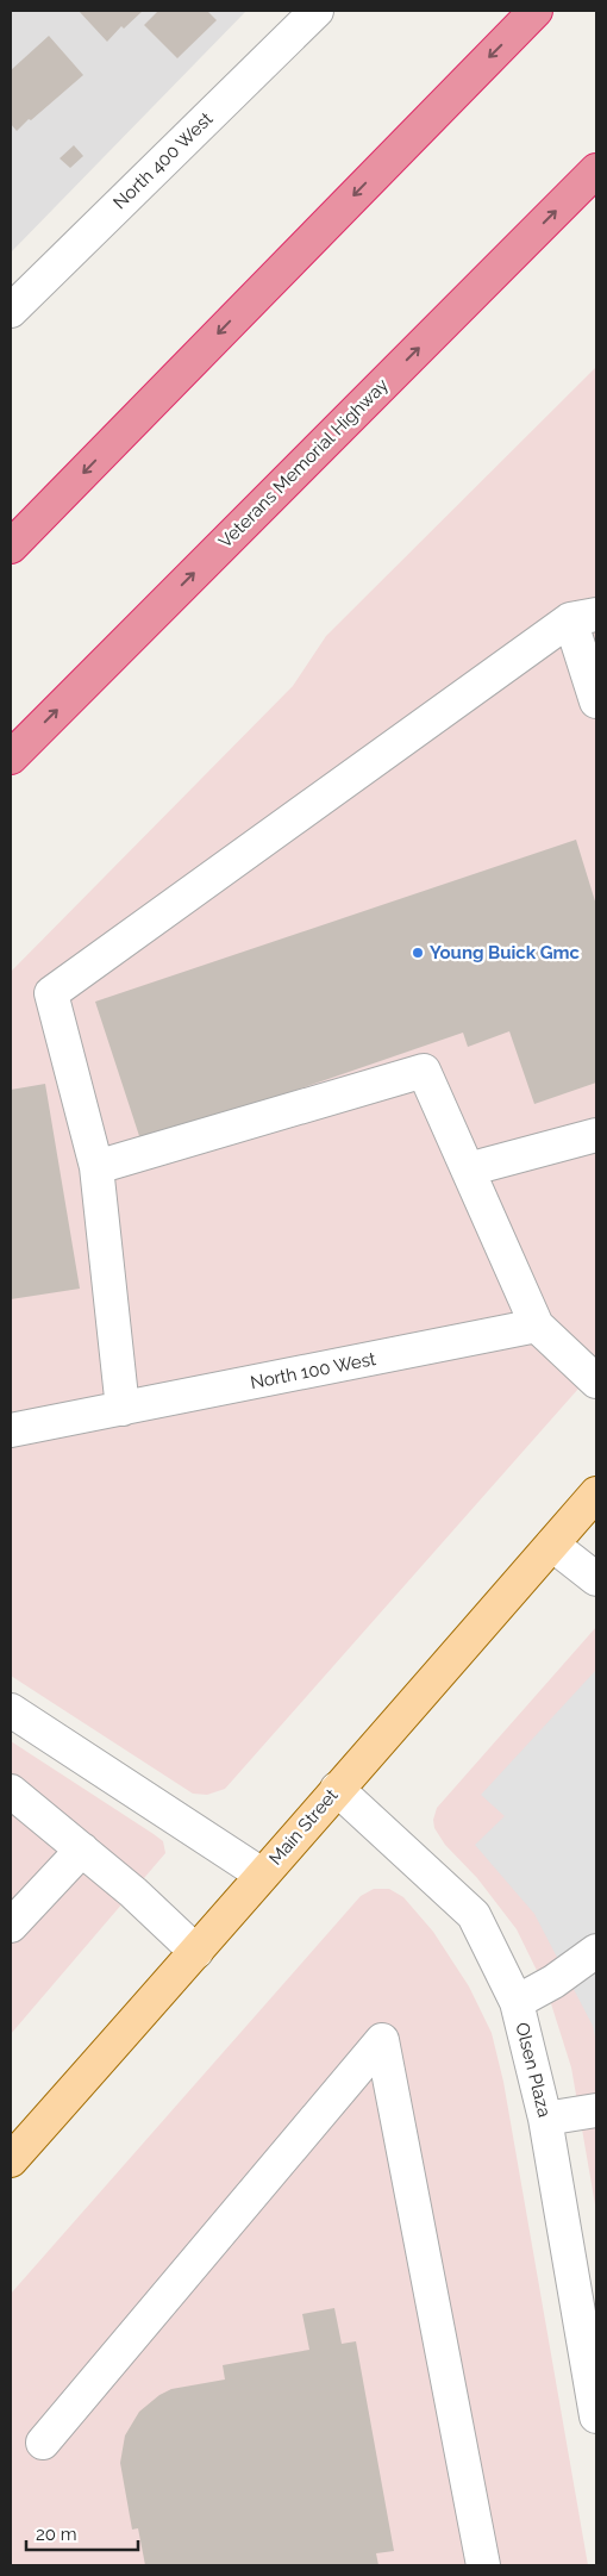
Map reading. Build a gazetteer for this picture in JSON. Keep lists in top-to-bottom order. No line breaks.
{"streets":{"highway":["Veterans Memorial Highway"],"main road":["Main Street"],"street":["North 400 West","North 100 West","Olsen Plaza"]},"crossings":[["Main Street","Olsen Plaza"]],"places":["Young Buick Gmc"],"scale_bar":"20 m"}
